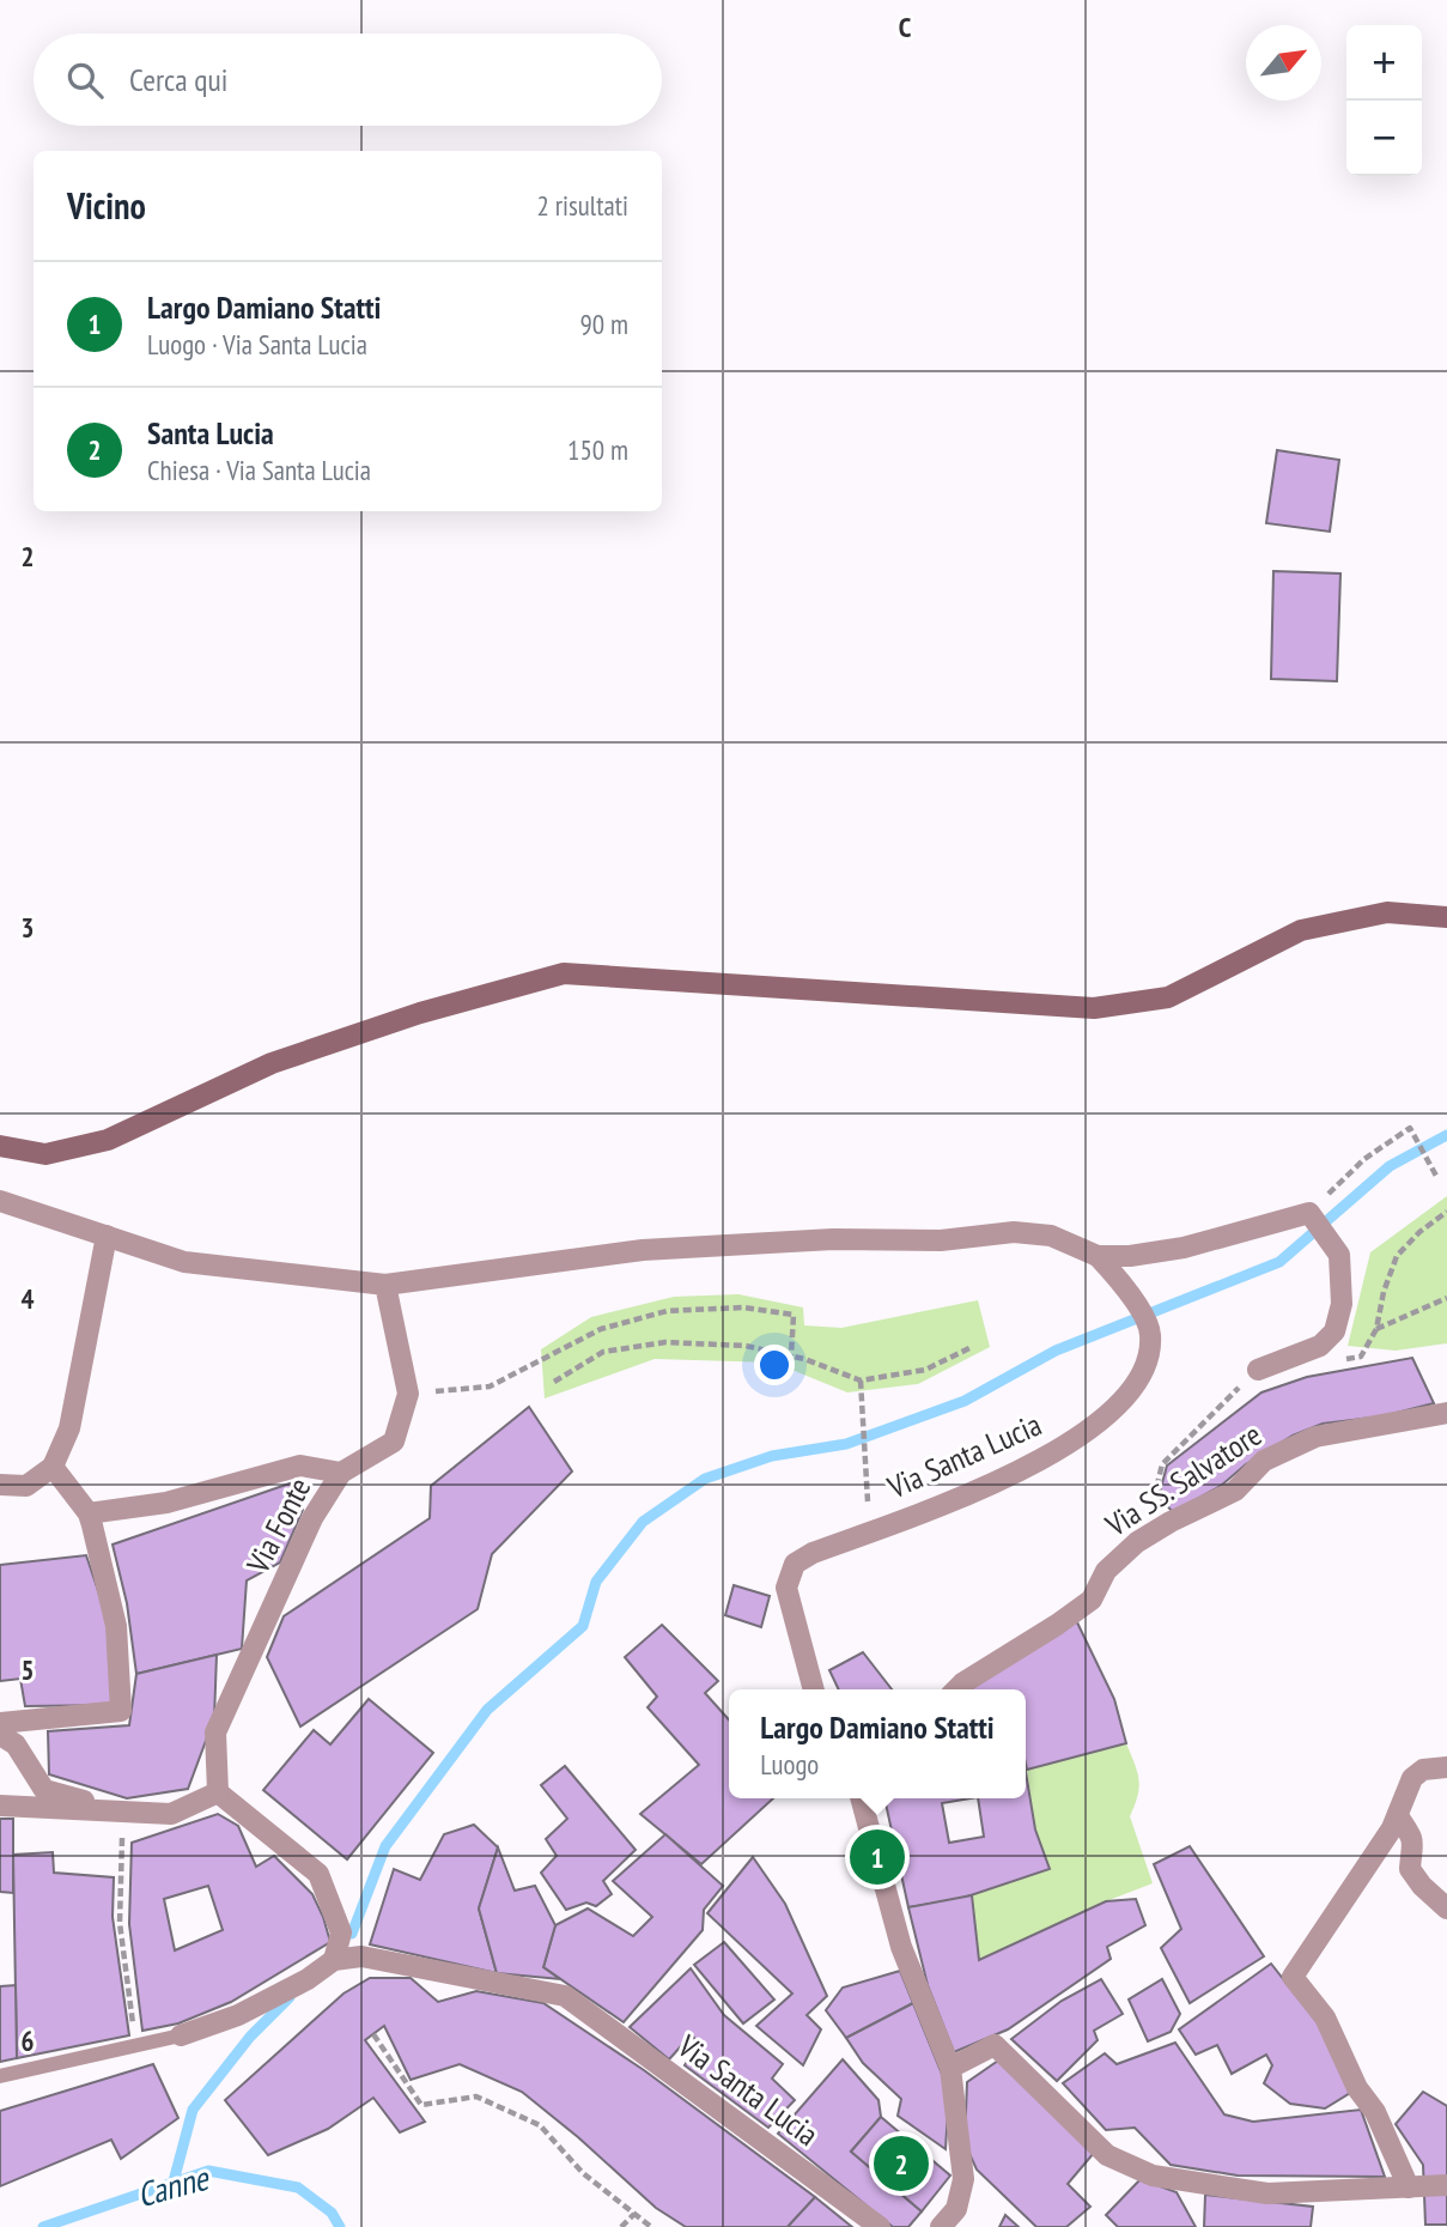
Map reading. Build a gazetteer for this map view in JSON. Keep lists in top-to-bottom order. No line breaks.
{"streets":{"street":["Via Santa Lucia","Via SS. Salvatore","Via Fonte"]},"water":["Canne"],"north":"top right","page":{"map_buttons":["+","−"],"search":"Cerca qui","heading":["Vicino","2 risultati"],"list":[{"mark":"1","name":"Largo Damiano Statti","note":"Luogo · Via Santa Lucia","value":"90 m"},{"mark":"2","name":"Santa Lucia","note":"Chiesa · Via Santa Lucia","value":"150 m"}],"popup":["Largo Damiano Statti","Luogo"],"pins":["1","2"]},"grid":{"columns":["C"],"rows":["2","3","4","5","6"]}}
